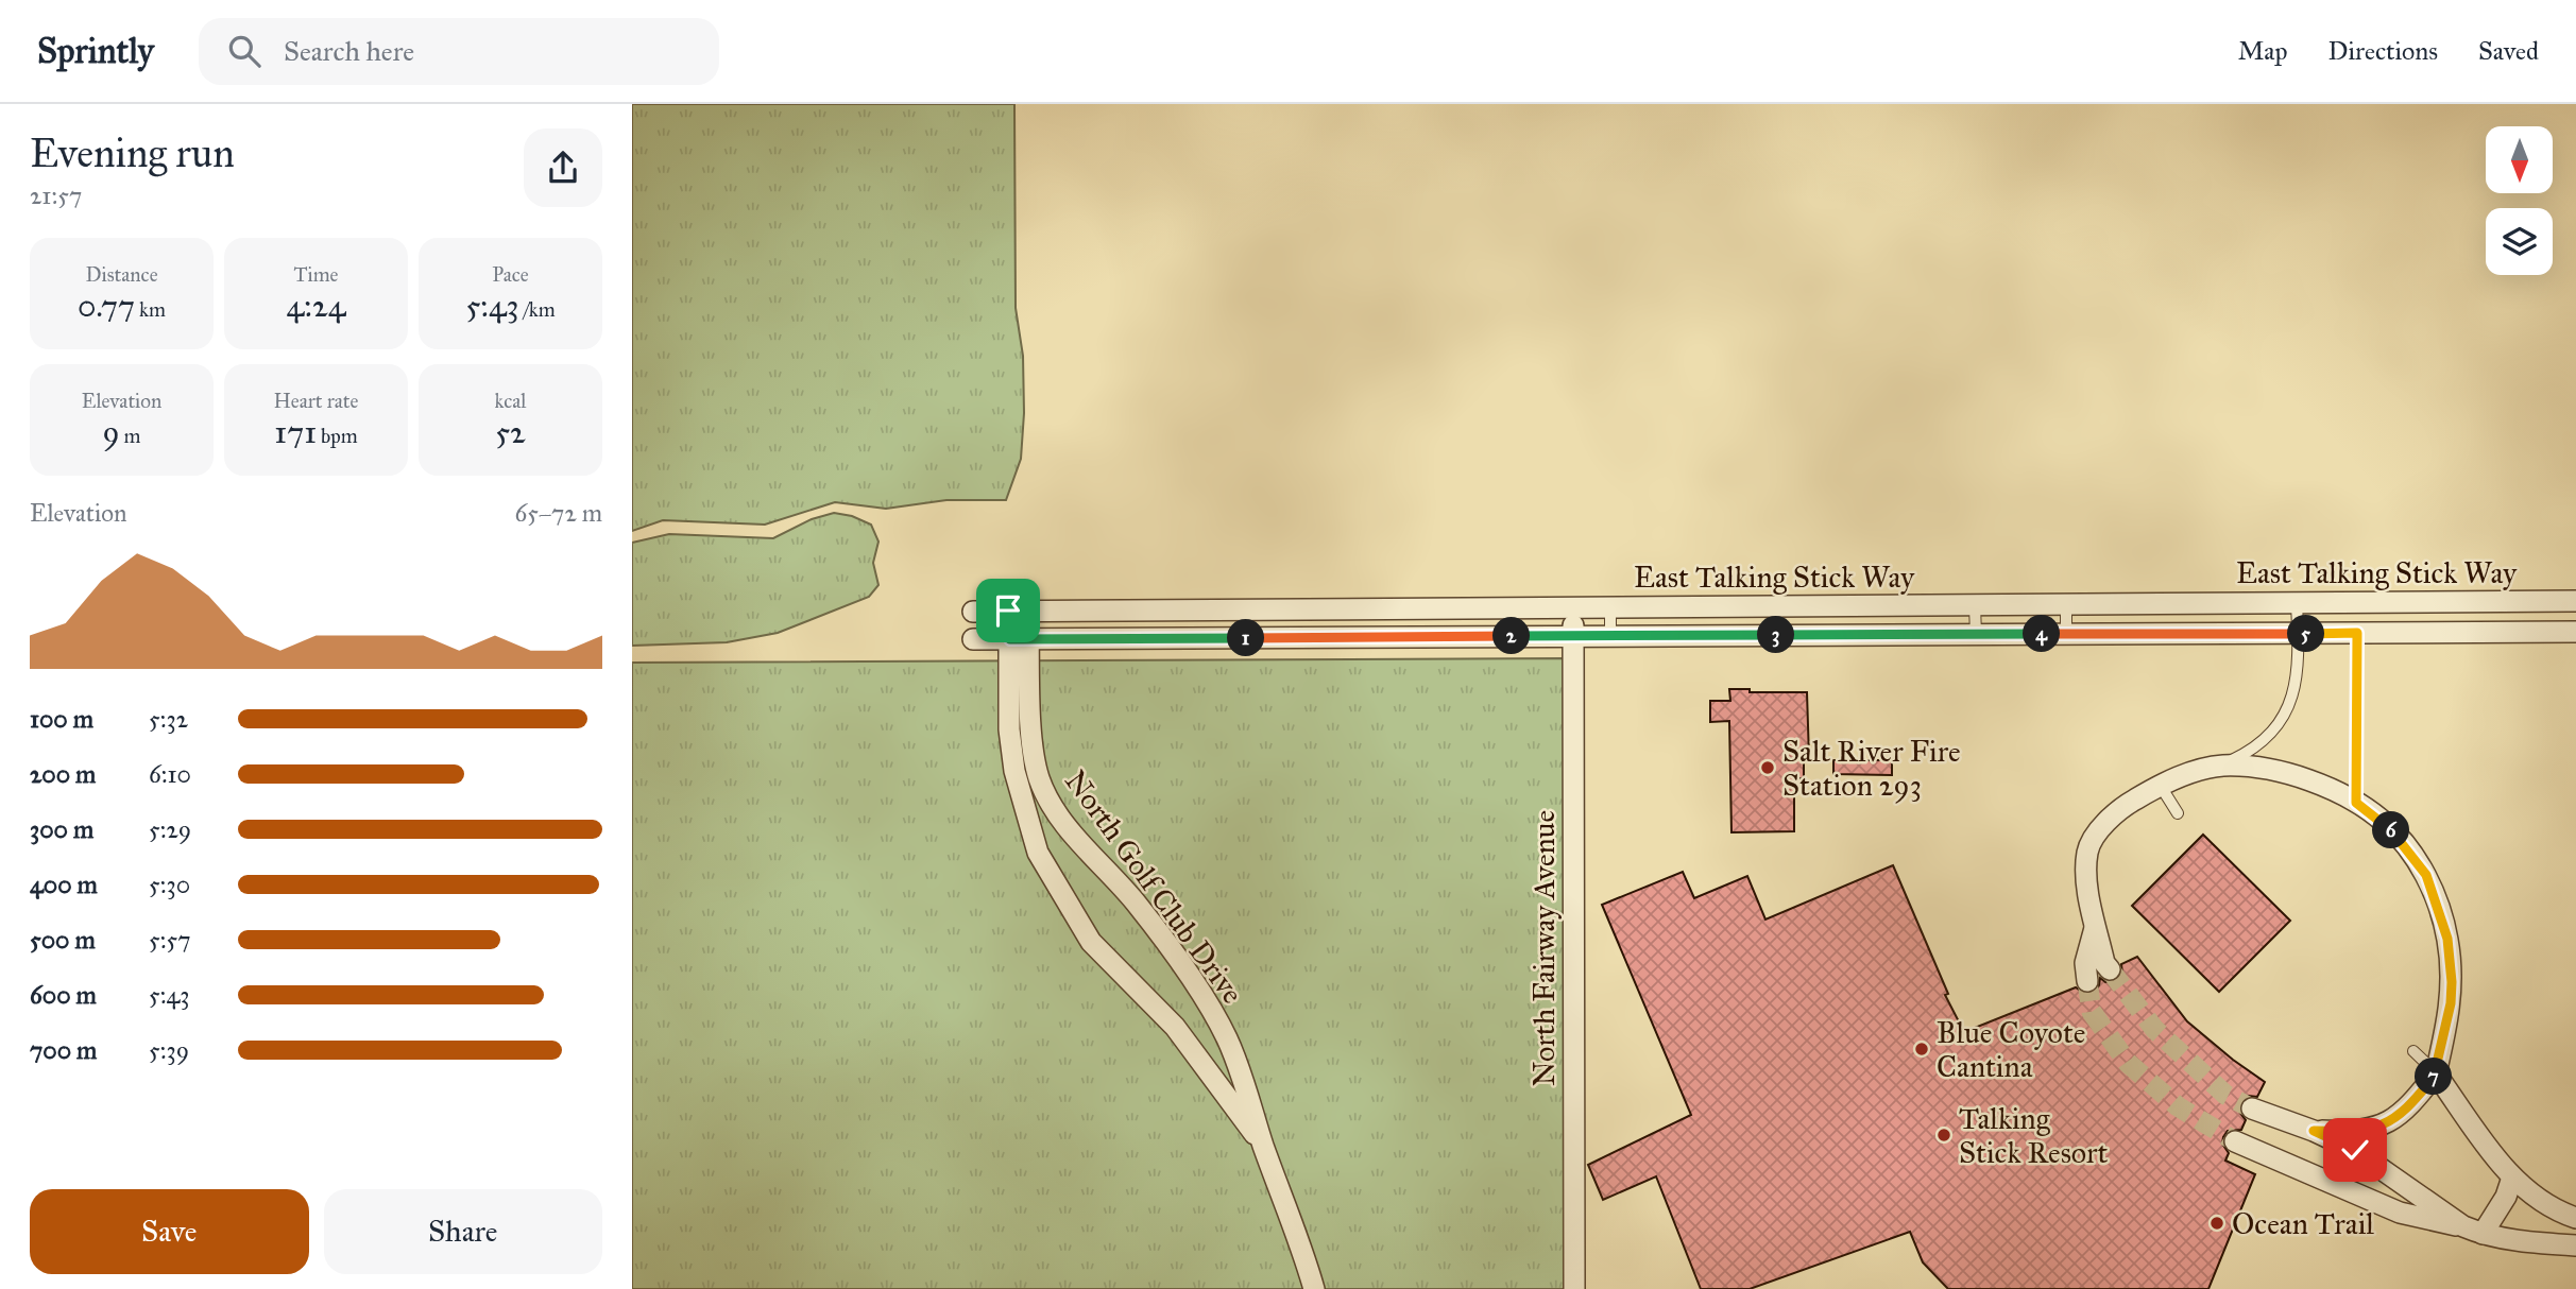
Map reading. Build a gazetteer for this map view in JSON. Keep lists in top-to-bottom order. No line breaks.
{"streets":{"street":["East Talking Stick Way","North Golf Club Drive","North Fairway Avenue"]},"crossings":[["East Talking Stick Way","North Golf Club Drive"],["East Talking Stick Way","North Fairway Avenue"]],"places":["Salt River Fire Station 293","Blue Coyote Cantina","Talking Stick Resort","Ocean Trail"],"north":"bottom","page":{"header":"Sprintly","search":"Search here","nav":["Map","Directions","Saved"],"heading":["Evening run","21:57"],"stats":[["Distance","0.77 km"],["Time","4:24"],["Pace","5:43 /km"],["Elevation","9 m"],["Heart rate","171 bpm"],["kcal","52"]],"chart":["Elevation","65–72 m"],"pins":["4","5","3","2","1","6","7"],"list":[{"name":"100 m","note":"5:32"},{"name":"200 m","note":"6:10"},{"name":"300 m","note":"5:29"},{"name":"400 m","note":"5:30"},{"name":"500 m","note":"5:57"},{"name":"600 m","note":"5:43"},{"name":"700 m","note":"5:39"}],"buttons":["Save","Share"]}}
